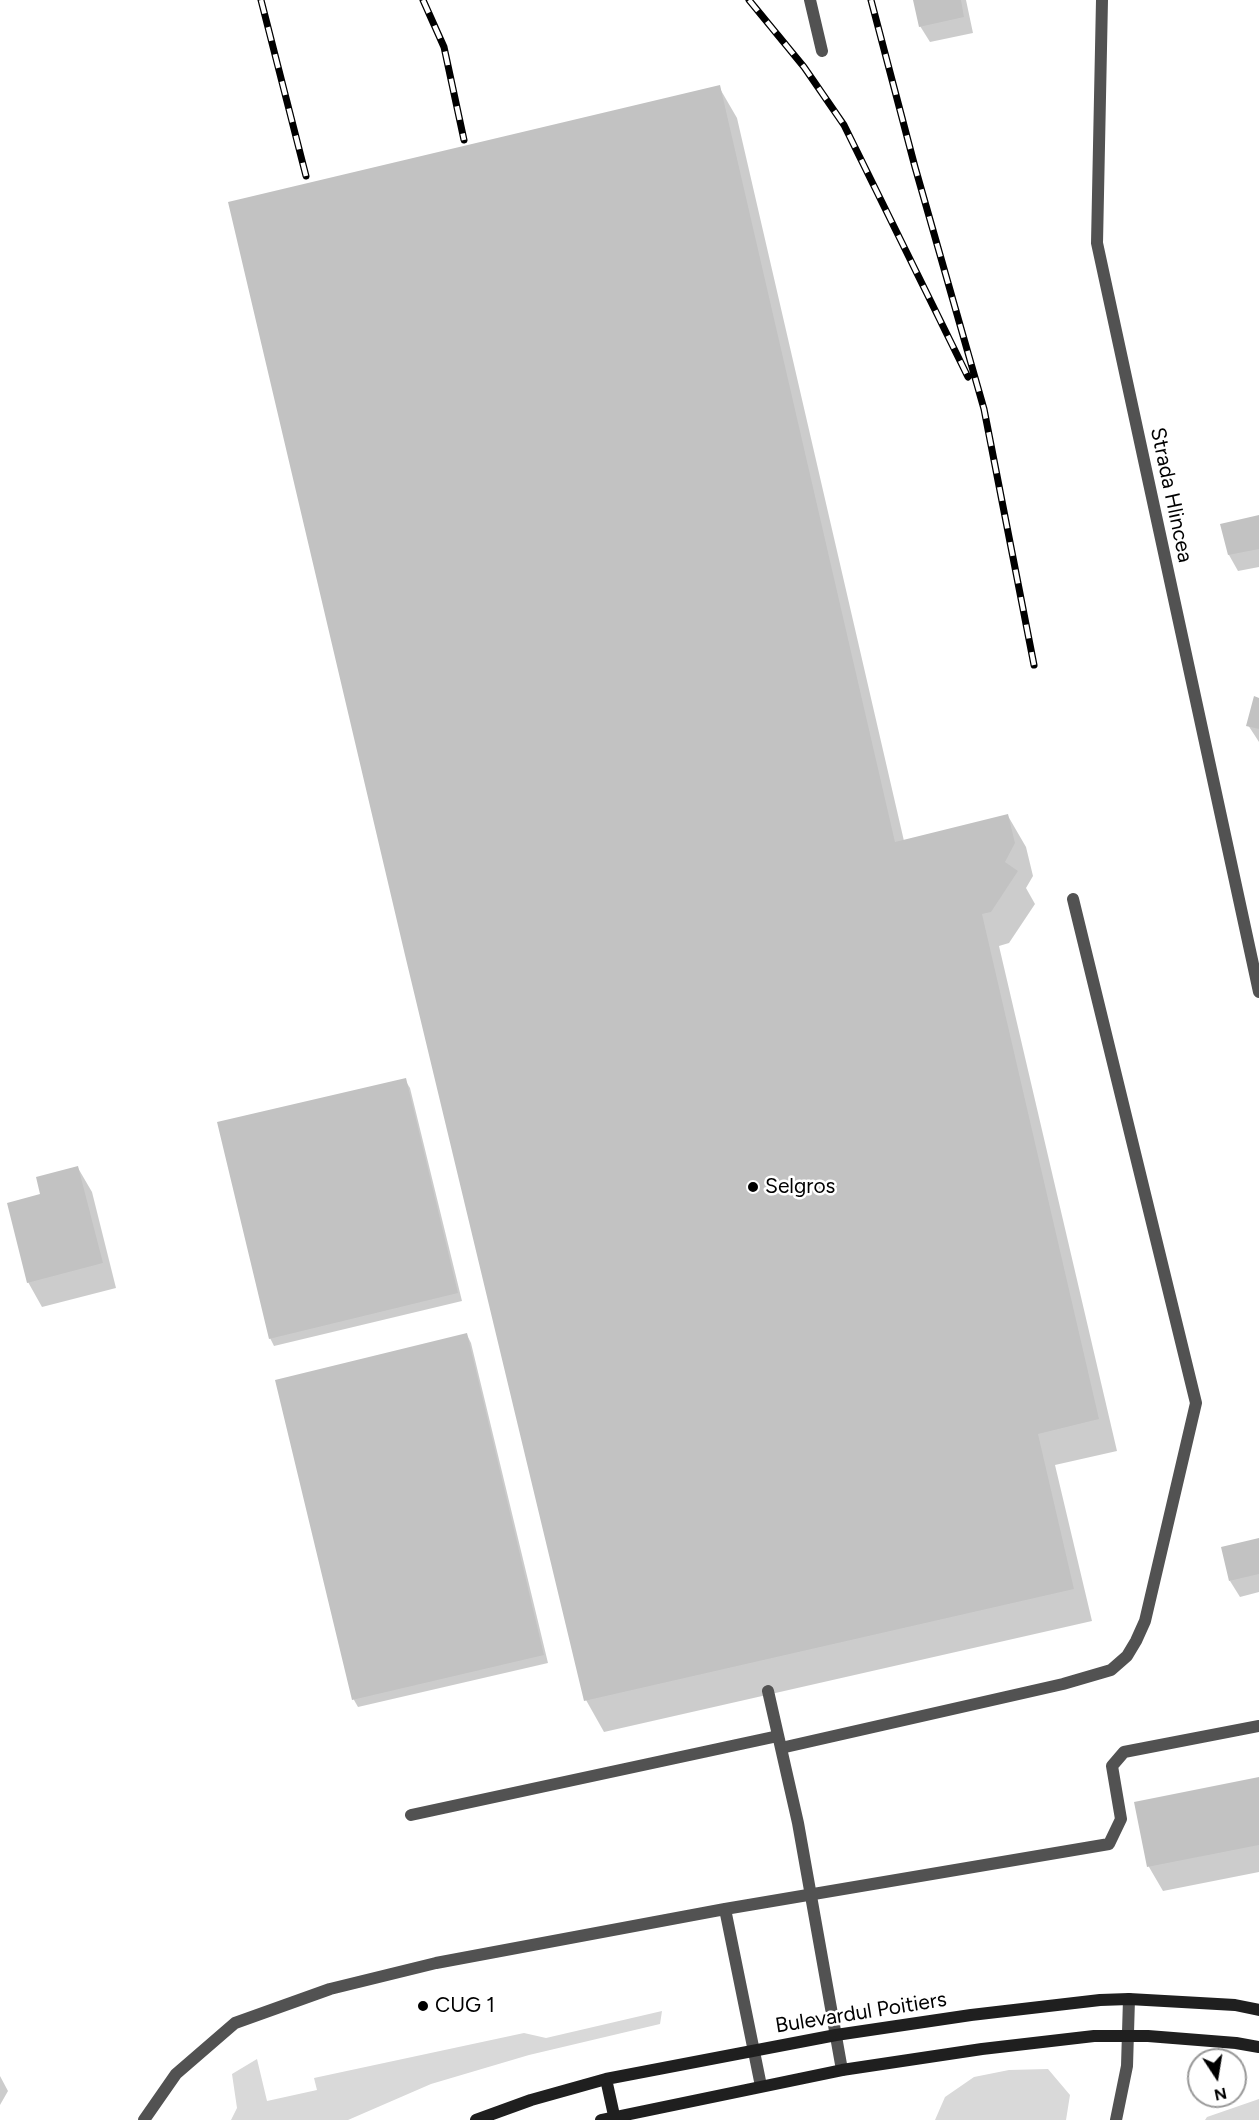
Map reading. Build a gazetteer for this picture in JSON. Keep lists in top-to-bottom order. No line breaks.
{"streets":{"main road":["Bulevardul Poitiers"],"street":["Strada Hlincea"]},"places":["Selgros","CUG 1"],"north":"bottom"}
